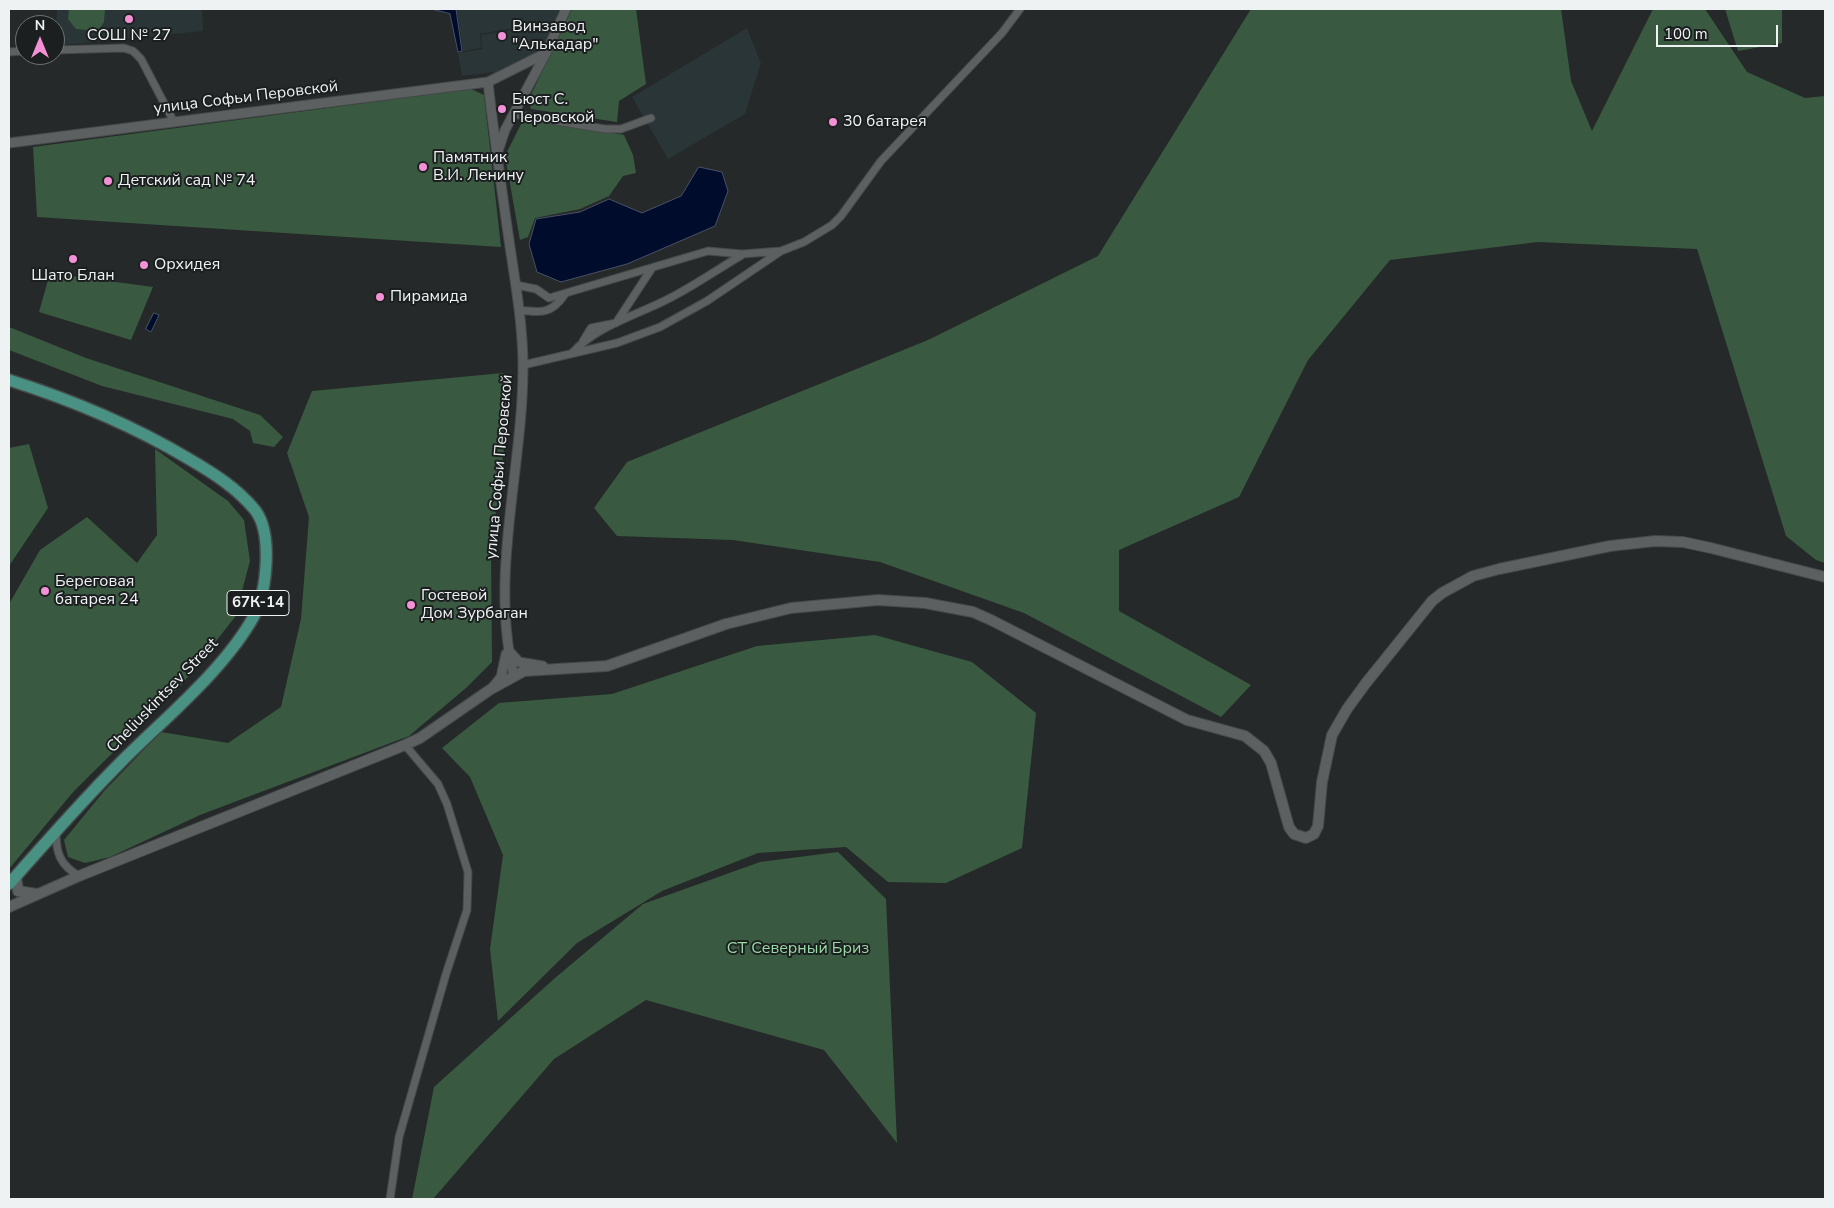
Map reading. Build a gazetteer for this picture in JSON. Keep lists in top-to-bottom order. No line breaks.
{"streets":{"main road":["67К-14","Cheliuskintsev Street"],"street":["улица Софьи Перовской"]},"parks":["СТ Северный Бриз"],"places":["СОШ № 27","Винзавод \"Алькадар\"","Бюст С. Перовской","30 батарея","Памятник В.И. Ленину","Детский сад № 74","Шато Блан","Орхидея","Пирамида","Береговая батарея 24","Гостевой Дом Зурбаган"],"scale_bar":"100 m","north":"top"}
